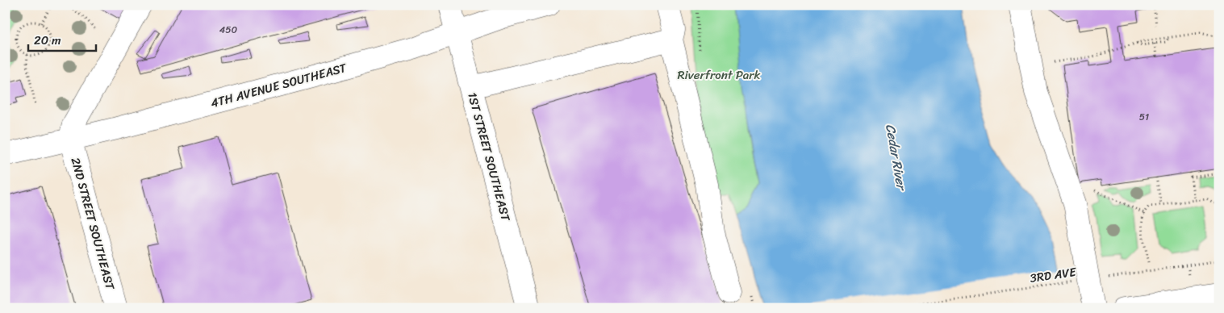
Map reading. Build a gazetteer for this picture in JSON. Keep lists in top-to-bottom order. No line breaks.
{"streets":{"street":["4TH AVENUE SOUTHEAST","1ST STREET SOUTHEAST","2ND STREET SOUTHEAST"],"path":["3RD AVE"]},"crossings":[["4TH AVENUE SOUTHEAST","1ST STREET SOUTHEAST"],["4TH AVENUE SOUTHEAST","2ND STREET SOUTHEAST"]],"water":["Cedar River"],"parks":["Riverfront Park"],"house_numbers":["450","51"],"scale_bar":"20 m"}
